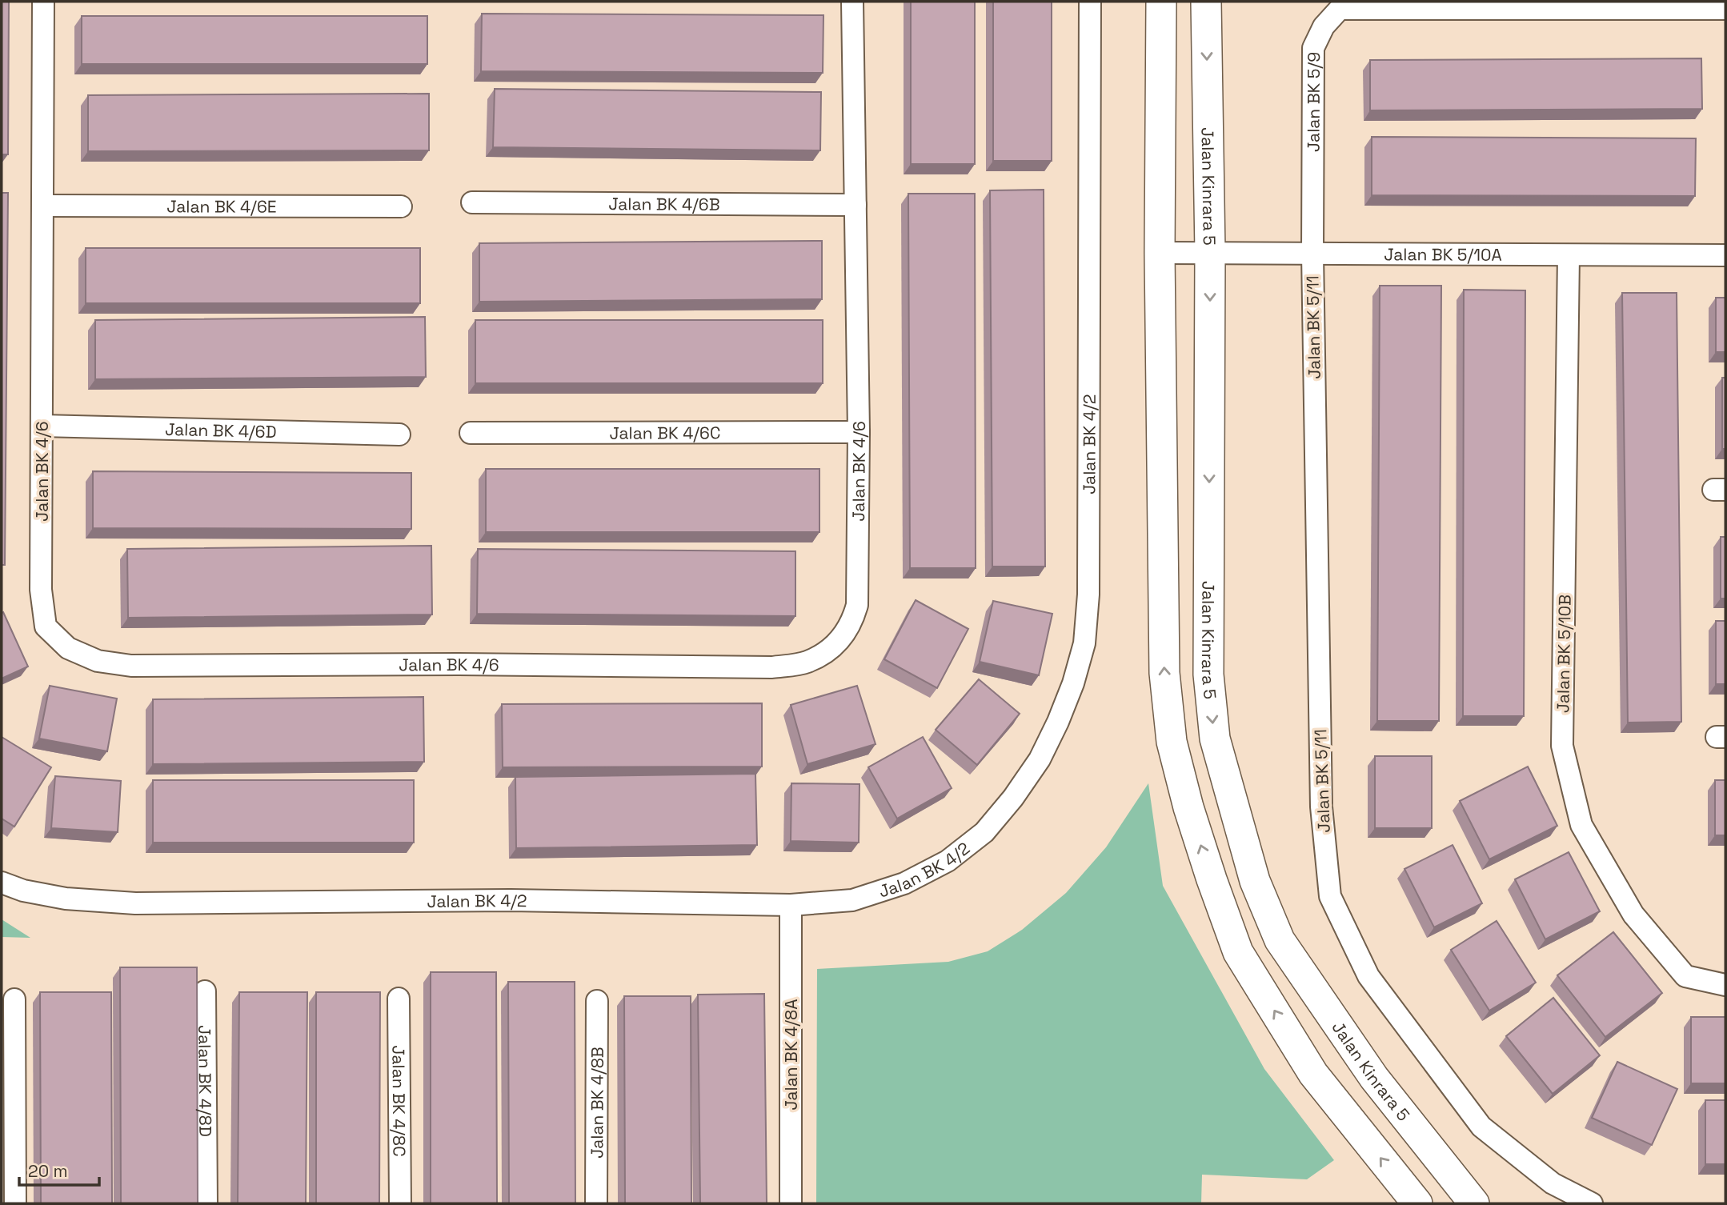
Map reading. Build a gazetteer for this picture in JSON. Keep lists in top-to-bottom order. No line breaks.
{"streets":{"main road":["Jalan Kinrara 5"],"street":["Jalan BK 5/9","Jalan BK 4/6B","Jalan BK 4/6E","Jalan BK 5/10A","Jalan BK 5/11","Jalan BK 4/6D","Jalan BK 4/6C","Jalan BK 4/2","Jalan BK 4/6","Jalan BK 5/10B","Jalan BK 4/8A","Jalan BK 4/8D","Jalan BK 4/8C","Jalan BK 4/8B"]},"crossings":[["Jalan BK 5/9","Jalan BK 5/10A"],["Jalan BK 5/9","Jalan BK 5/11"],["Jalan Kinrara 5","Jalan BK 5/10A"],["Jalan BK 4/6B","Jalan BK 4/6"],["Jalan BK 4/6E","Jalan BK 4/6"],["Jalan BK 5/10A","Jalan BK 5/11"],["Jalan BK 5/10A","Jalan BK 5/10B"],["Jalan BK 4/6D","Jalan BK 4/6"],["Jalan BK 4/6C","Jalan BK 4/6"],["Jalan BK 4/2","Jalan BK 4/8A"]],"scale_bar":"20 m"}
